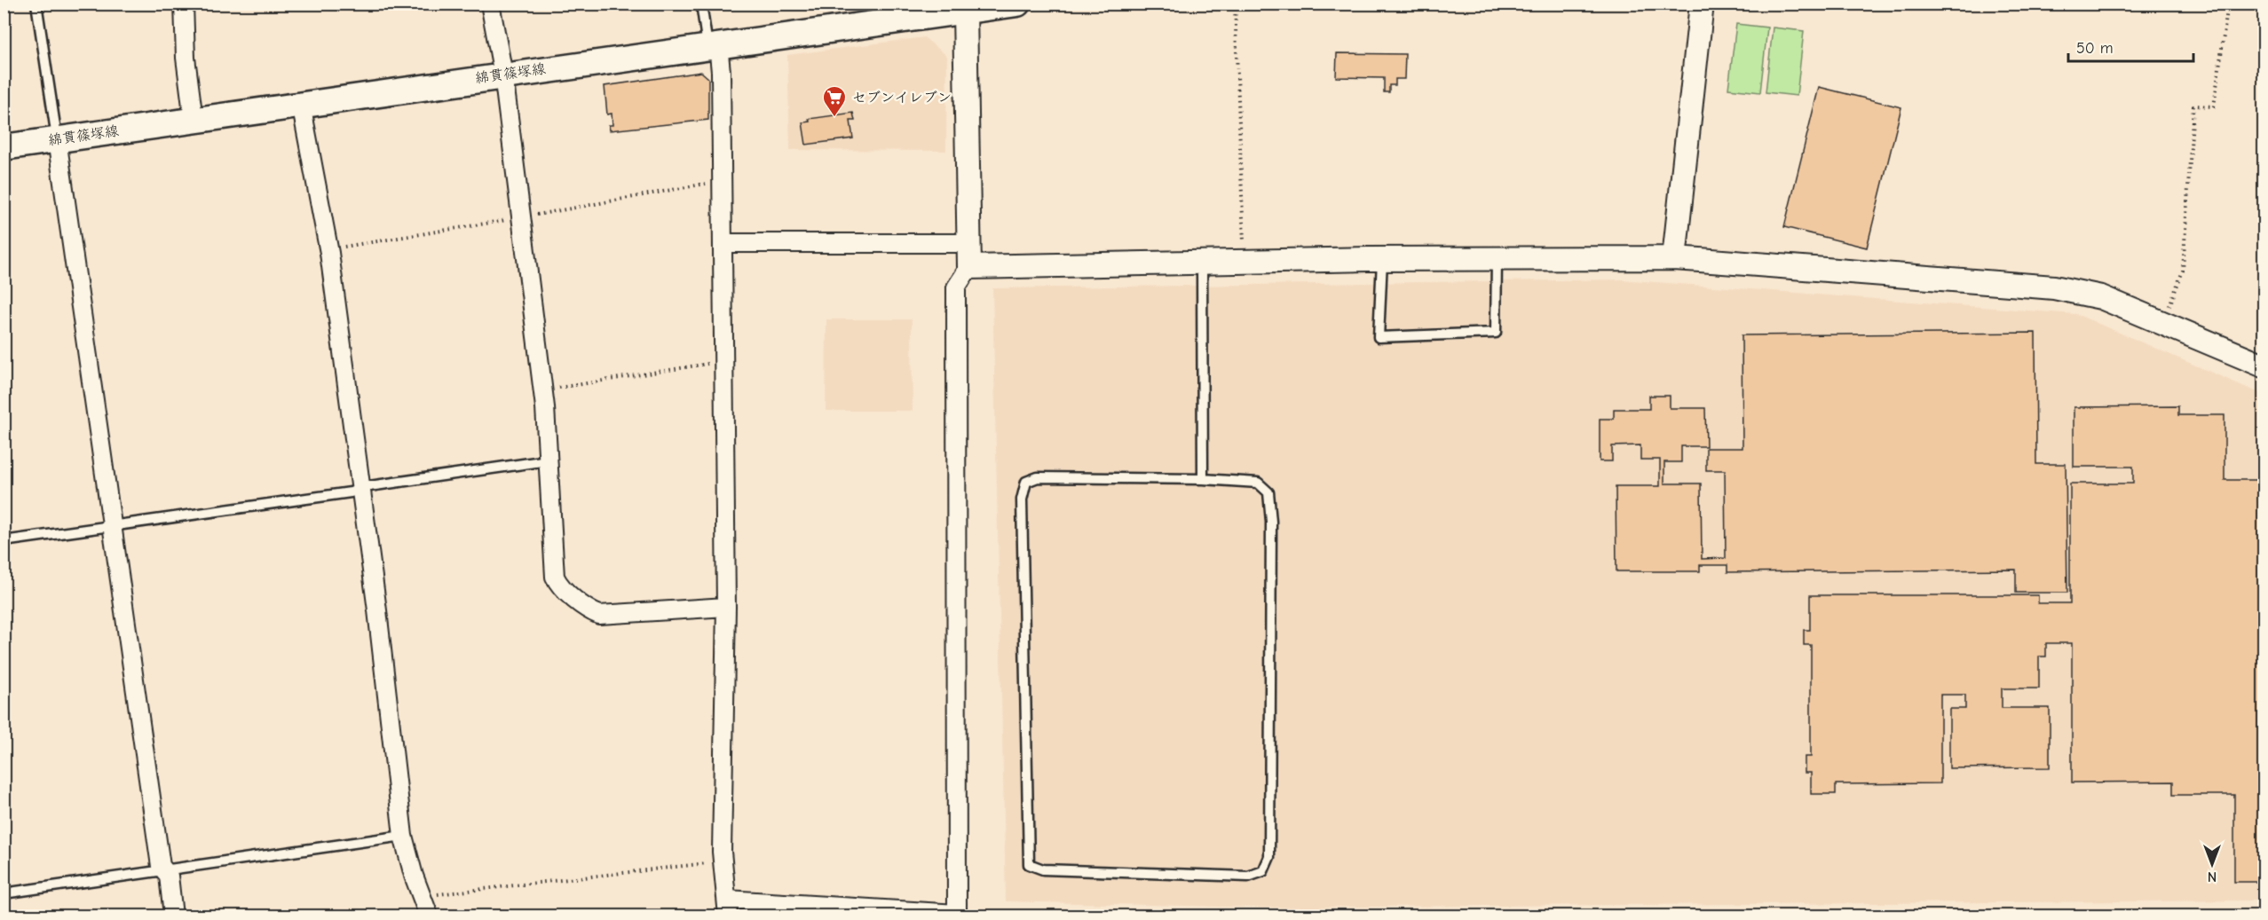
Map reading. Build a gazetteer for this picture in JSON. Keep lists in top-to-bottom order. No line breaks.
{"streets":{"main road":["綿貫篠塚線"]},"places":{"supermarket":["セブンイレブン"]},"scale_bar":"50 m","north":"bottom"}
